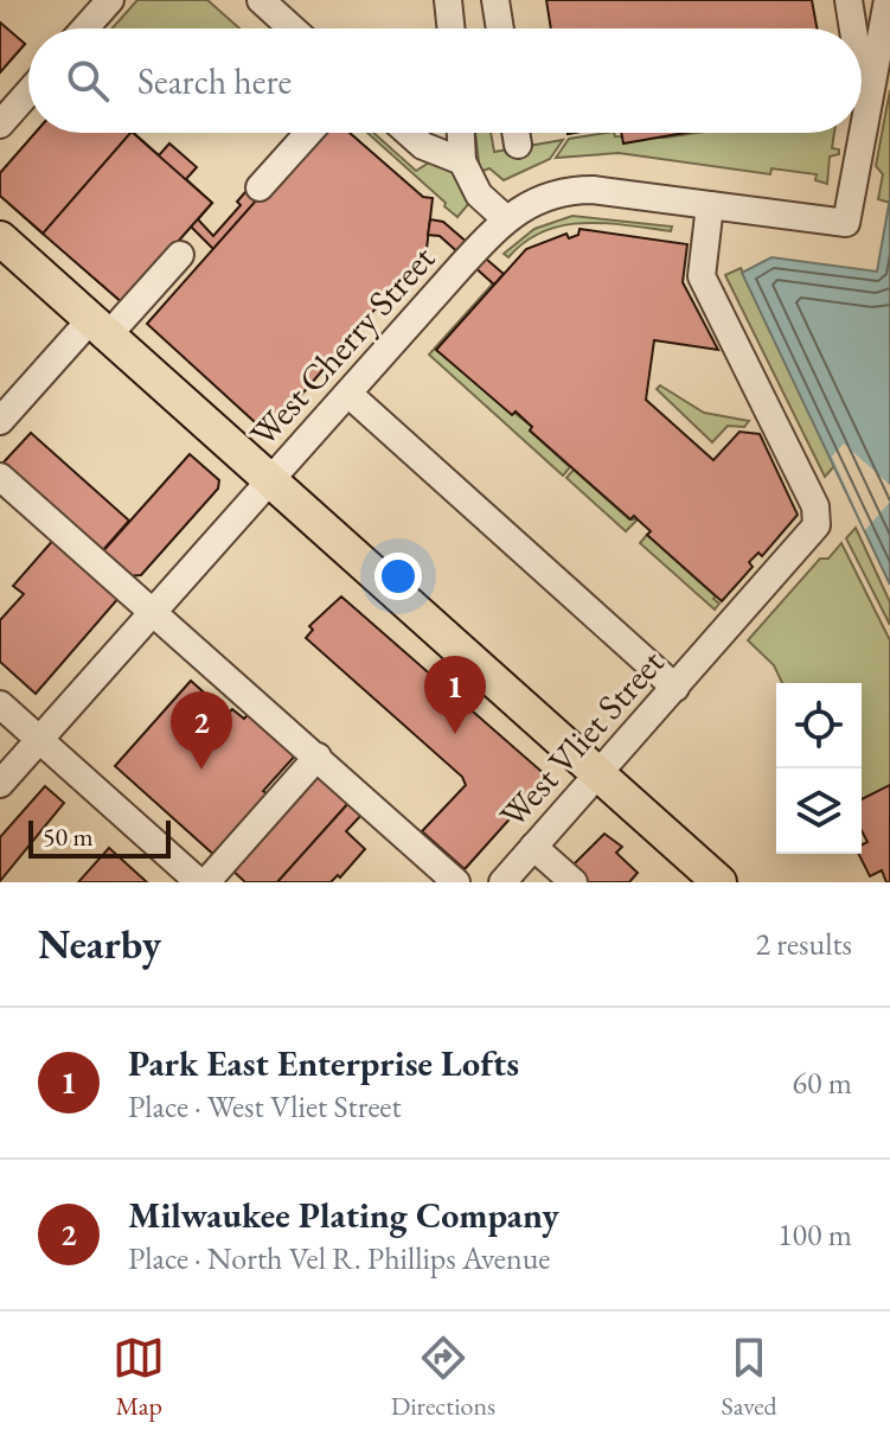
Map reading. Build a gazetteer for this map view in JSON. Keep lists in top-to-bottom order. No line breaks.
{"streets":{"street":["West Cherry Street","West Vliet Street"]},"crossings":[["West Cherry Street","West Vliet Street"]],"scale_bar":"50 m","page":{"search":"Search here","pins":["1","2"],"scale":"50 m","heading":["Nearby","2 results"],"list":[{"mark":"1","name":"Park East Enterprise Lofts","note":"Place · West Vliet Street","value":"60 m"},{"mark":"2","name":"Milwaukee Plating Company","note":"Place · North Vel R. Phillips Avenue","value":"100 m"}],"nav":["Map","Directions","Saved"]}}
